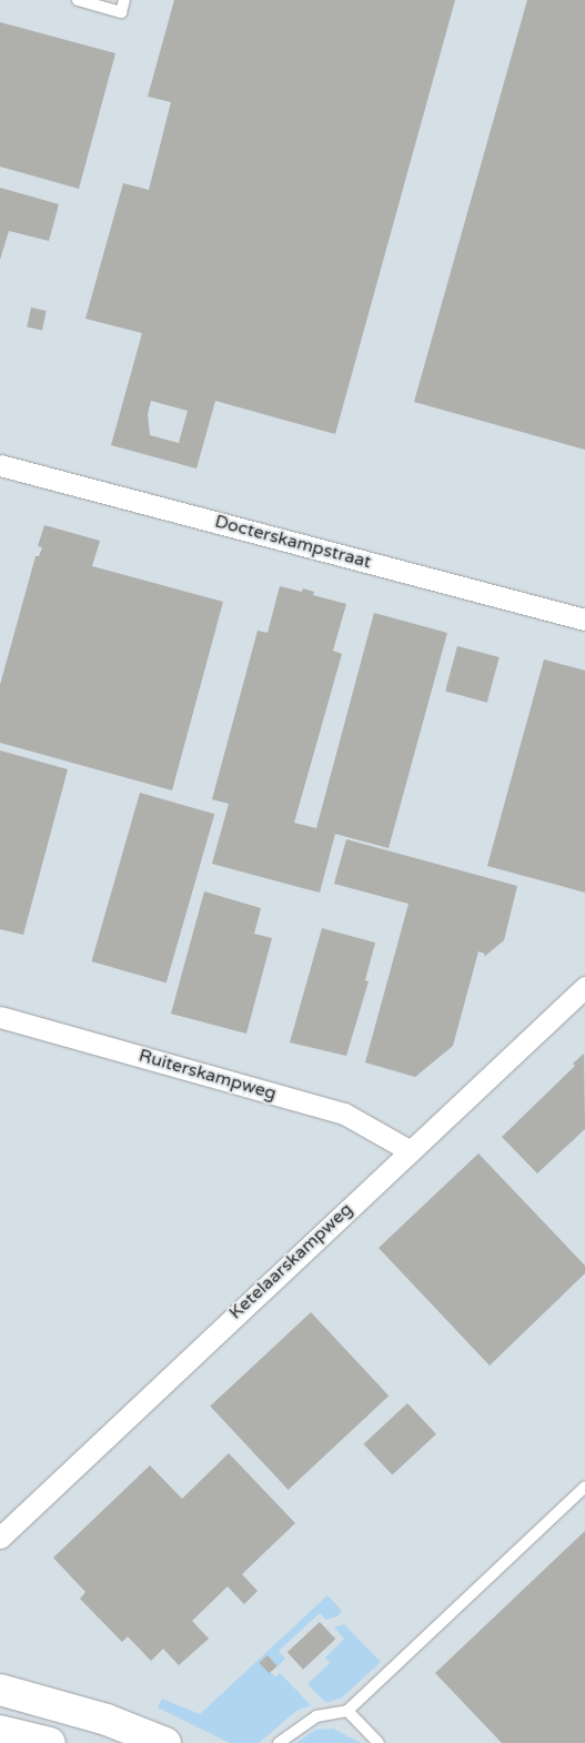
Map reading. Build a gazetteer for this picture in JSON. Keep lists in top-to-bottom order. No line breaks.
{"streets":{"street":["Docterskampstraat","Ruiterskampweg","Ketelaarskampweg"]},"crossings":[["Ruiterskampweg","Ketelaarskampweg"]]}
